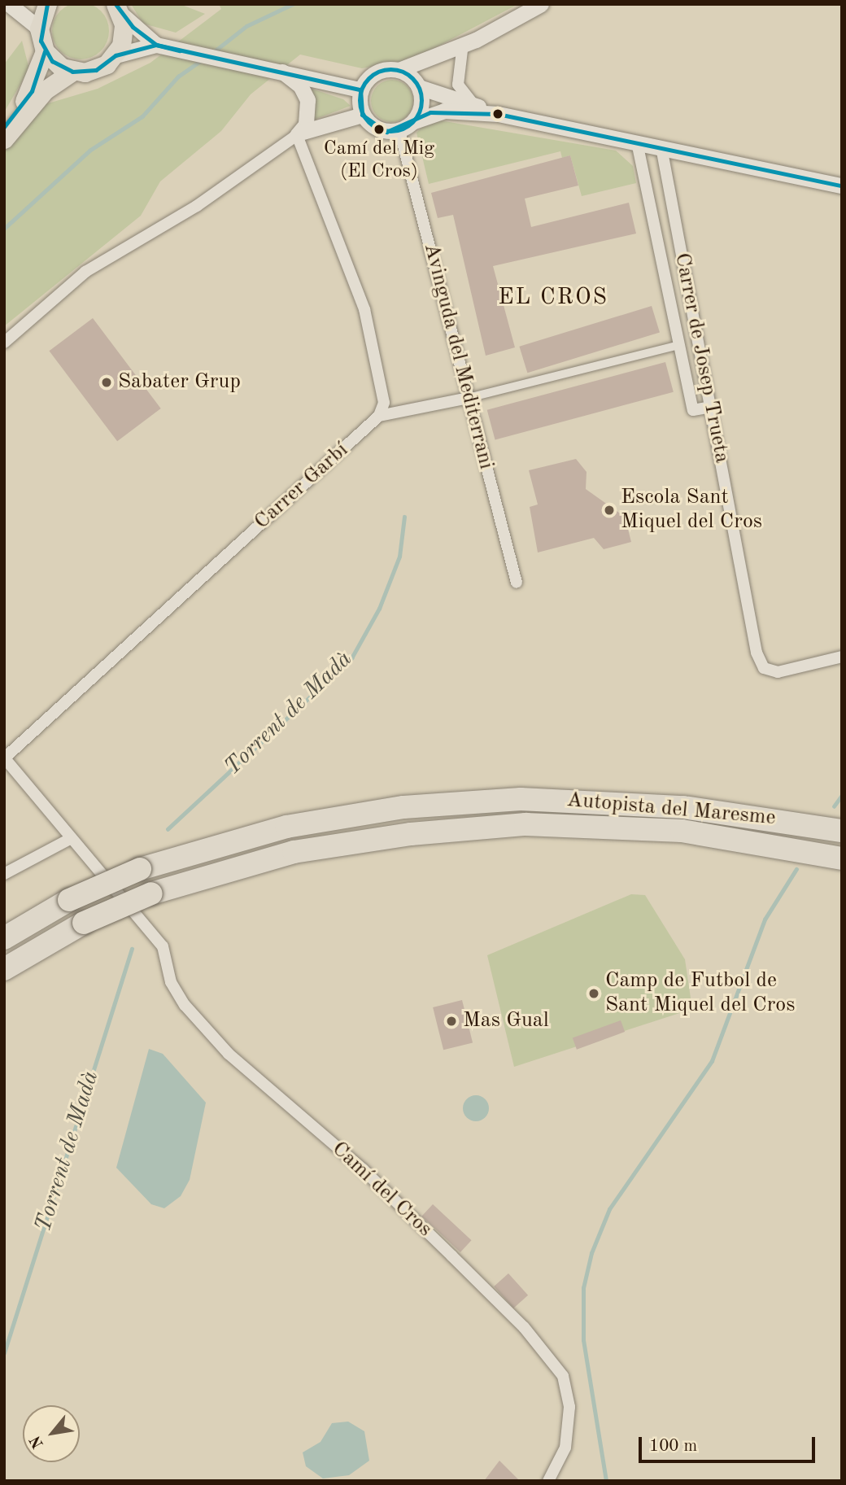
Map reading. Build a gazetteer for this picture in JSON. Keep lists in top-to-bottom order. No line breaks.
{"streets":{"highway":["Autopista del Maresme"],"street":["Avinguda del Mediterrani","Carrer de Josep Trueta","Carrer Garbí","Camí del Cros"]},"crossings":[["Carrer Garbí","Camí del Cros"]],"districts":["EL CROS"],"water":["Torrent de Madà"],"places":["Camí del Mig (El Cros)","Sabater Grup","Escola Sant Miquel del Cros","Camp de Futbol de Sant Miquel del Cros","Mas Gual"],"scale_bar":"100 m","north":"bottom left"}
